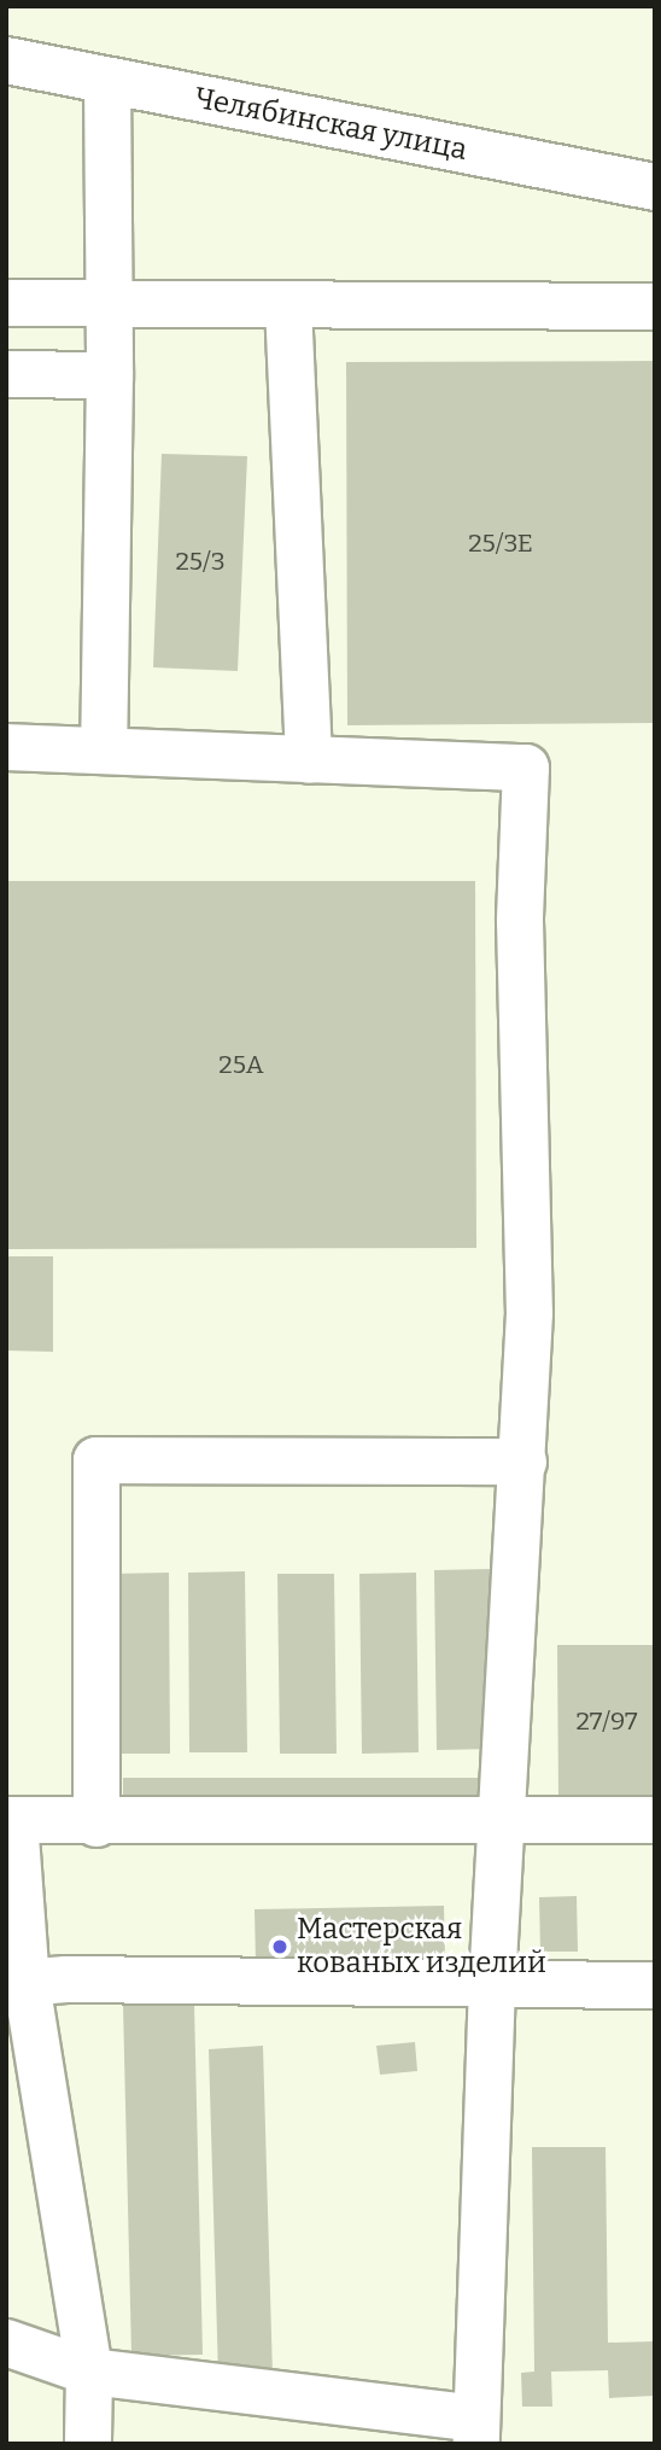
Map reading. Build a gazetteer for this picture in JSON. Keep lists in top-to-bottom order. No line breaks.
{"streets":{"lane":["Челябинская улица"]},"places":["Мастерская кованых изделий"],"house_numbers":["25/3Е","25/3","25А","27/97"]}
